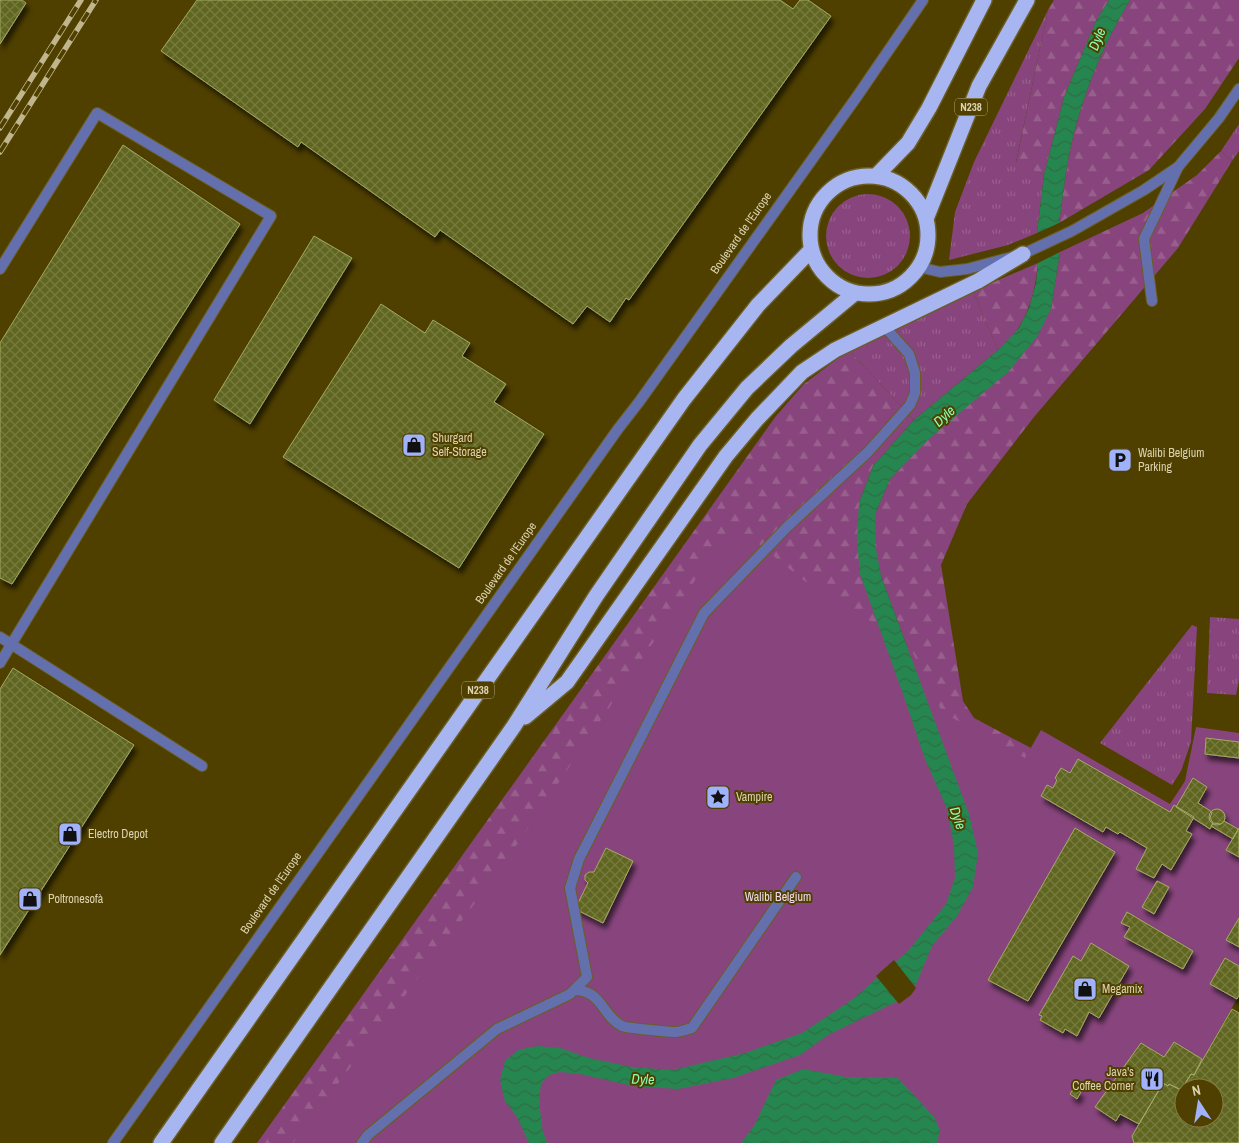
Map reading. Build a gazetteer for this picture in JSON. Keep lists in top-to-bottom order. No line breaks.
{"streets":{"highway":["N238"],"street":["Boulevard de l'Europe"]},"water":["Dyle"],"parks":["Walibi Belgium"],"places":{"shop":["Shurgard Self-Storage","Electro Depot","Poltronesofà","Megamix"],"parking":["Walibi Belgium Parking"],"place":["Vampire"],"restaurant":["Java's Coffee Corner"]},"north":"top"}
